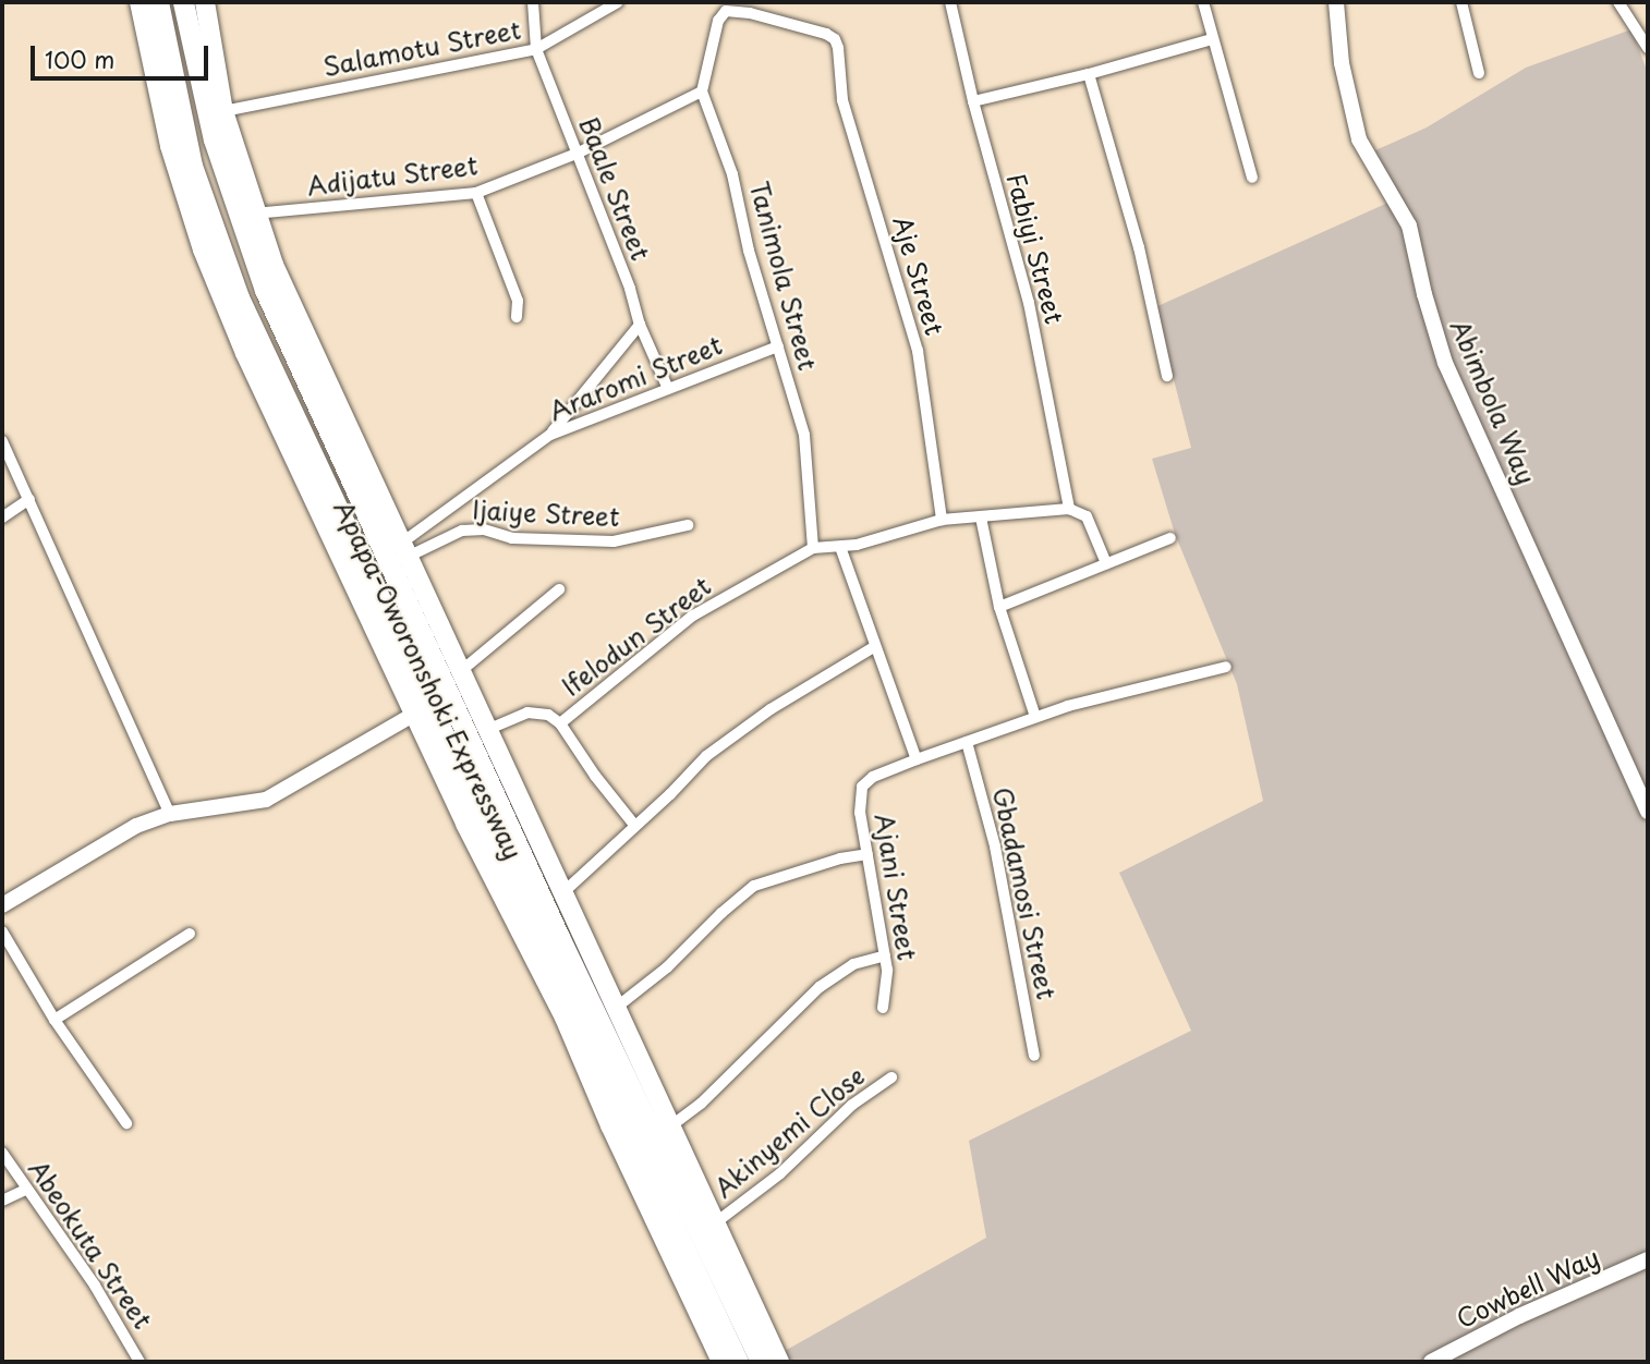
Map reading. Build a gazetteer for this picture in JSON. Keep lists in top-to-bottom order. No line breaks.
{"streets":{"highway":["Apapa-Oworonshoki Expressway"],"street":["Salamotu Street","Adijatu Street","Baale Street","Fabiyi Street","Tanimola Street","Aje Street","Araromi Street","Abimbola Way","Ijaiye Street","Ifelodun Street","Ajani Street","Gbadamosi Street","Akinyemi Close","Abeokuta Street","Cowbell Way"]},"crossings":[["Salamotu Street","Baale Street"],["Salamotu Street","Apapa-Oworonshoki Expressway"],["Adijatu Street","Baale Street"],["Adijatu Street","Tanimola Street"],["Adijatu Street","Aje Street"],["Adijatu Street","Apapa-Oworonshoki Expressway"],["Baale Street","Araromi Street"],["Fabiyi Street","Ifelodun Street"],["Tanimola Street","Aje Street"],["Tanimola Street","Araromi Street"],["Tanimola Street","Ifelodun Street"],["Aje Street","Ifelodun Street"],["Araromi Street","Ijaiye Street"],["Araromi Street","Apapa-Oworonshoki Expressway"],["Ijaiye Street","Apapa-Oworonshoki Expressway"],["Apapa-Oworonshoki Expressway","Akinyemi Close"]],"scale_bar":"100 m"}
